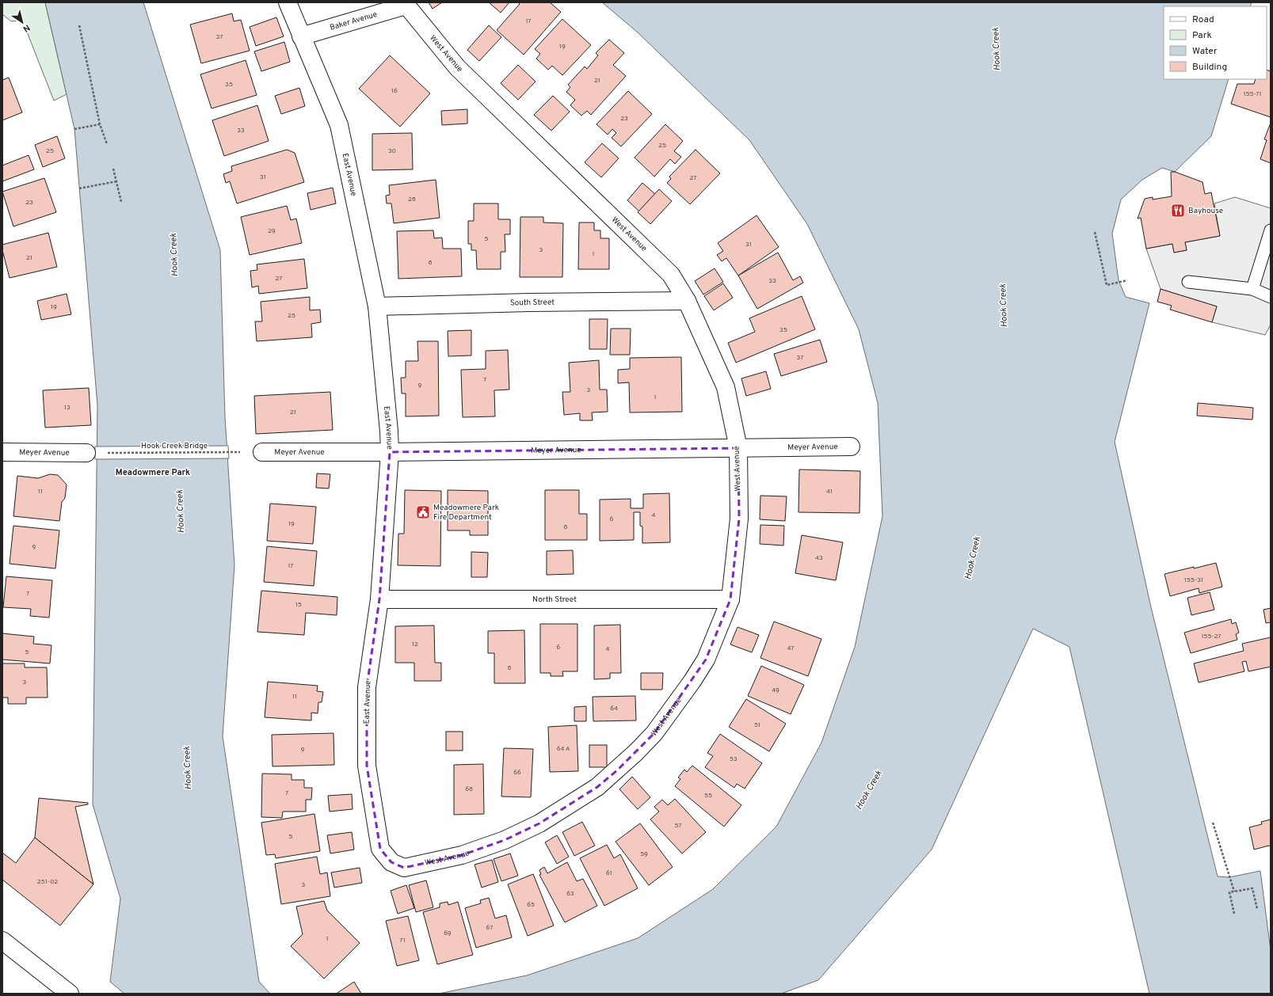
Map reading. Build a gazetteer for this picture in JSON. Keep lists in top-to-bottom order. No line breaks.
{"streets":{"main road":["Baker Avenue","West Avenue","East Avenue","South Street","Meyer Avenue","North Street"],"path":["Hook Creek Bridge"]},"crossings":[["Baker Avenue","West Avenue"],["Baker Avenue","East Avenue"],["West Avenue","East Avenue"],["West Avenue","South Street"],["West Avenue","Meyer Avenue"],["West Avenue","North Street"],["East Avenue","South Street"],["East Avenue","Meyer Avenue"],["East Avenue","North Street"],["Hook Creek Bridge","Meyer Avenue"]],"districts":["Meadowmere Park"],"water":["Hook Creek"],"places":{"restaurant":["Bayhouse"],"public building":["Meadowmere Park Fire Department"]},"house_numbers":["17","37","19","21","35","16","155-71","23","33","25","25","30","31","27","28","23","29","5","31","3","1","21","8","27","33","19","25","35","37","7","9","3","1","13","21","11","41","4","6","19","8","9","43","17","155-31","7","15","155-27","12","6","47","4","5","8","3","49","11","64","51","64 A","9","53","66","68","7","55","57","5","59","61","251-02","3","63","65","67","69","1","71"],"legend":["Road","Park","Water","Building"],"north":"bottom right"}
